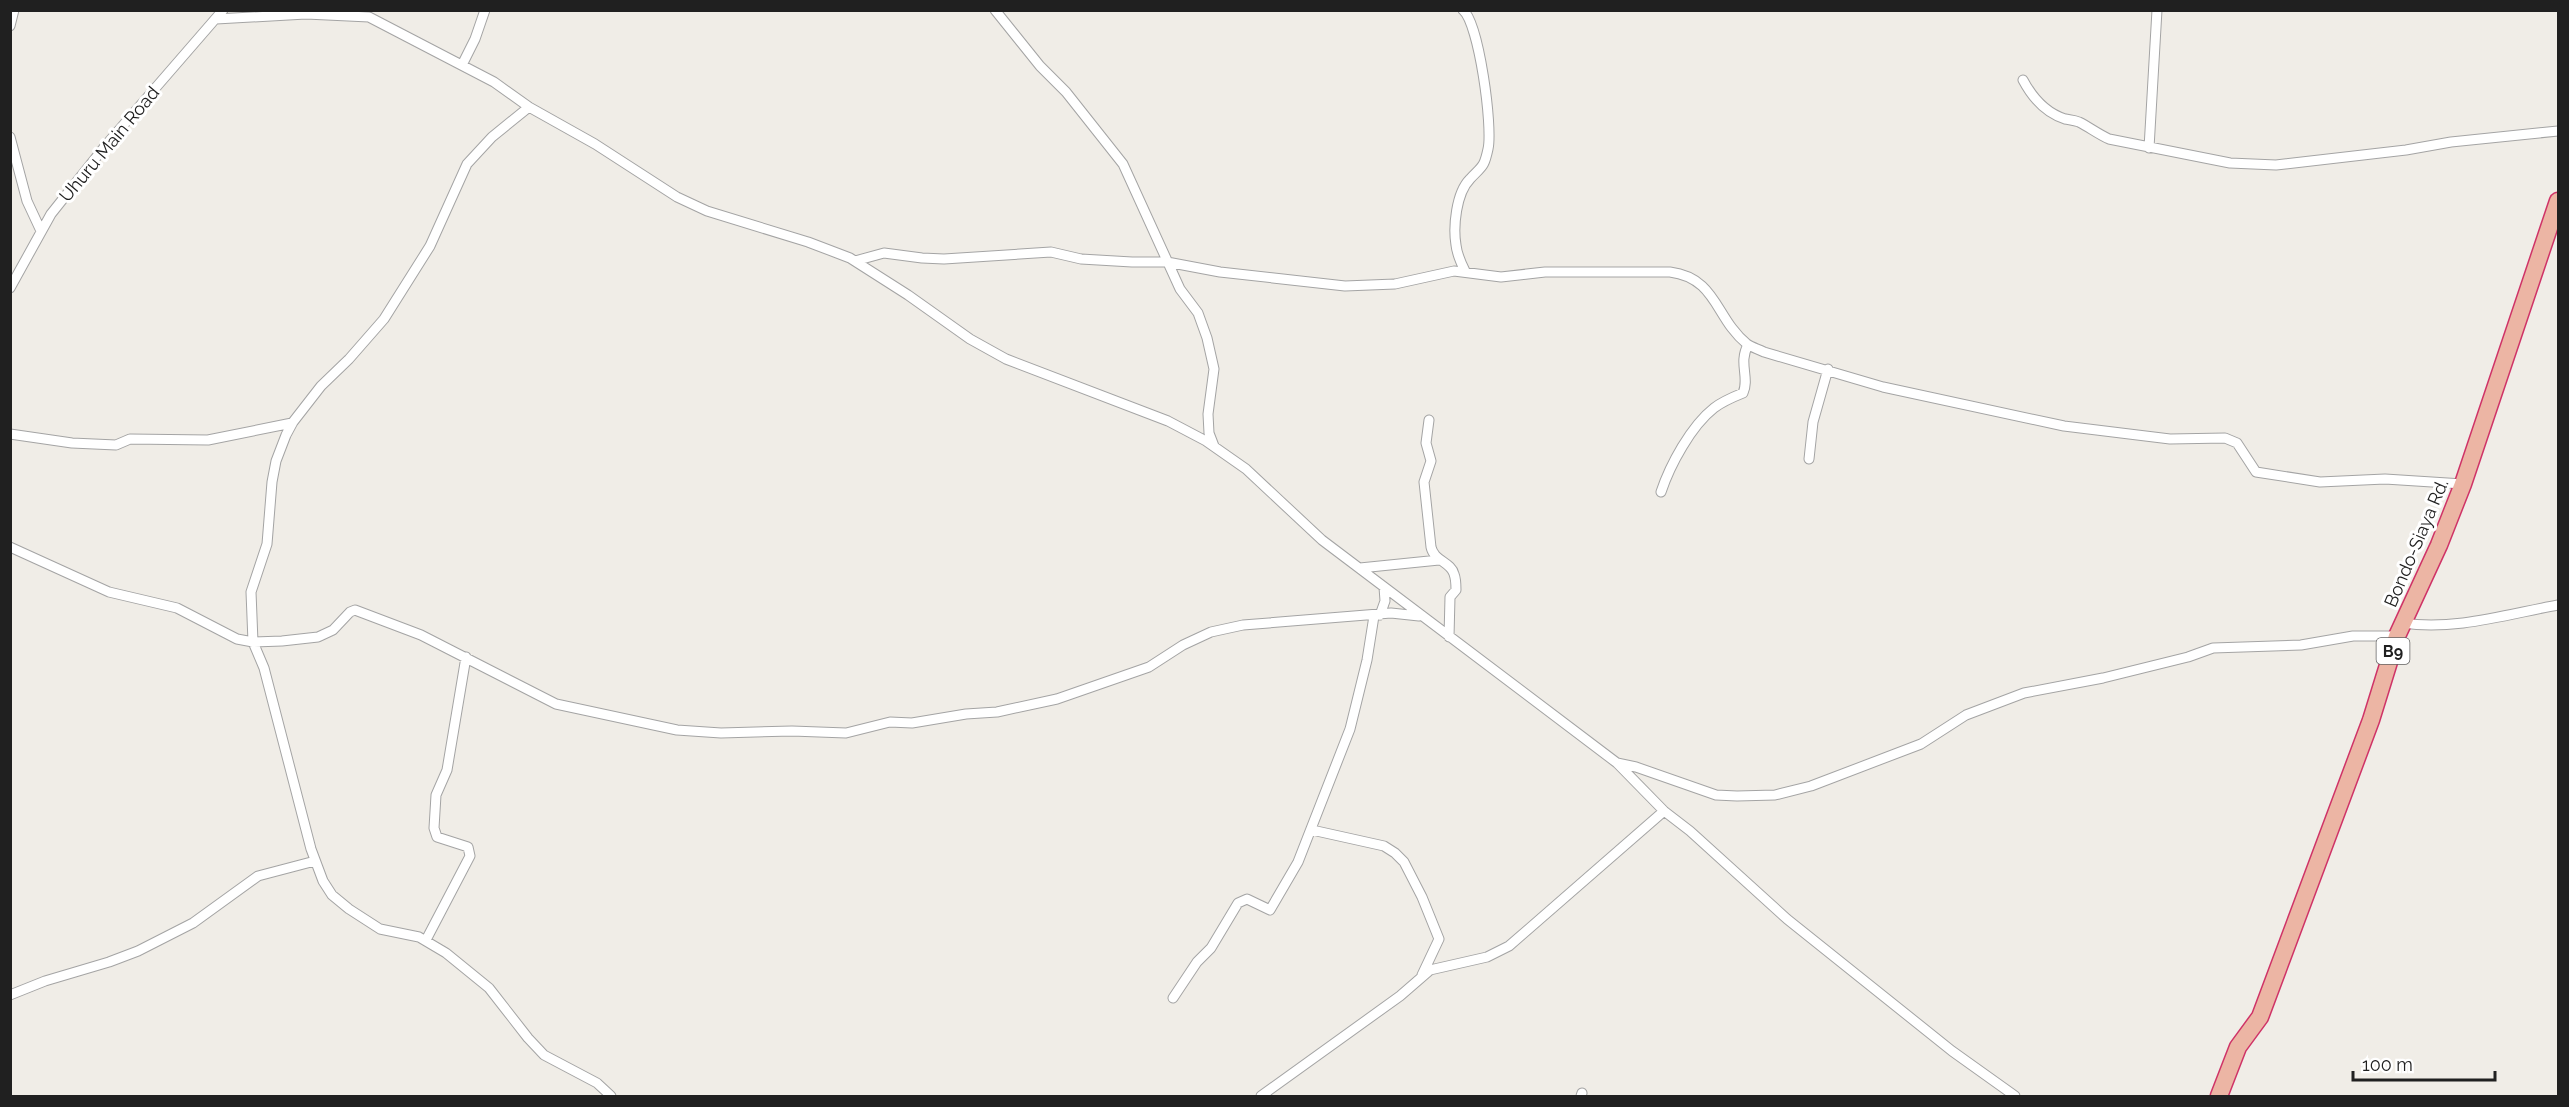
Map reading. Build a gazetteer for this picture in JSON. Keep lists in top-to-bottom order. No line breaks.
{"streets":{"highway":["Bondo-Siaya Rd.","B9"],"street":["Uhuru Main Road"]},"scale_bar":"100 m"}
